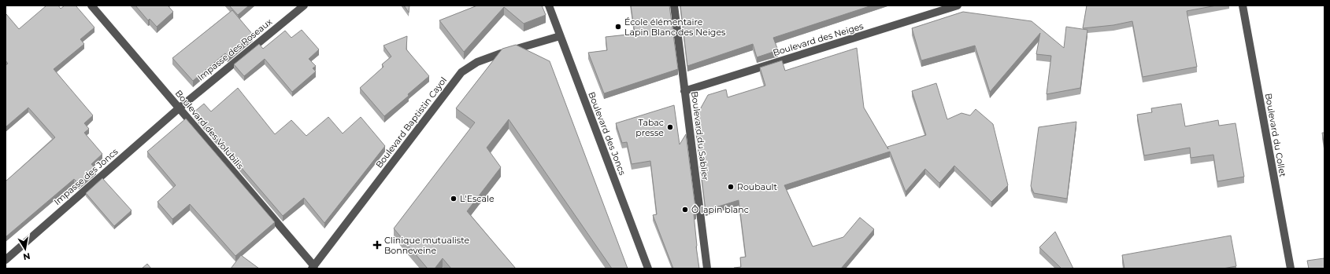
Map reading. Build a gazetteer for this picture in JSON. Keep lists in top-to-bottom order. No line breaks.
{"streets":{"street":["Boulevard des Neiges","Impasse des Roseaux","Boulevard Baptistin Cayol","Boulevard des Volubilis","Boulevard des Joncs","Boulevard du Collet","Boulevard du Sablier","Impasse des Joncs"]},"crossings":[["Boulevard des Neiges","Boulevard du Sablier"],["Impasse des Roseaux","Boulevard des Volubilis"],["Impasse des Roseaux","Impasse des Joncs"],["Boulevard Baptistin Cayol","Boulevard des Volubilis"],["Boulevard Baptistin Cayol","Boulevard des Joncs"],["Boulevard des Volubilis","Impasse des Joncs"]],"places":{"other":["École élémentaire Lapin Blanc des Neiges","Tabac presse","Roubault","L'Escale","Ô lapin blanc"],"health":["Clinique mutualiste Bonneveine"]},"north":"bottom"}
